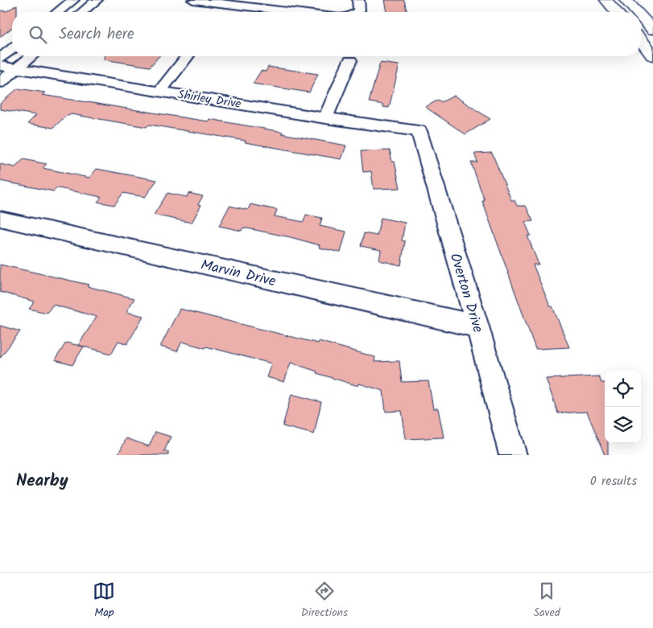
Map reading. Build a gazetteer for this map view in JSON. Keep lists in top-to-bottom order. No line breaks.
{"streets":{"street":["Shirley Drive","Marvin Drive","Overton Drive"]},"crossings":[["Shirley Drive","Overton Drive"],["Marvin Drive","Overton Drive"]],"page":{"search":"Search here","heading":["Nearby","0 results"],"nav":["Map","Directions","Saved"]}}
